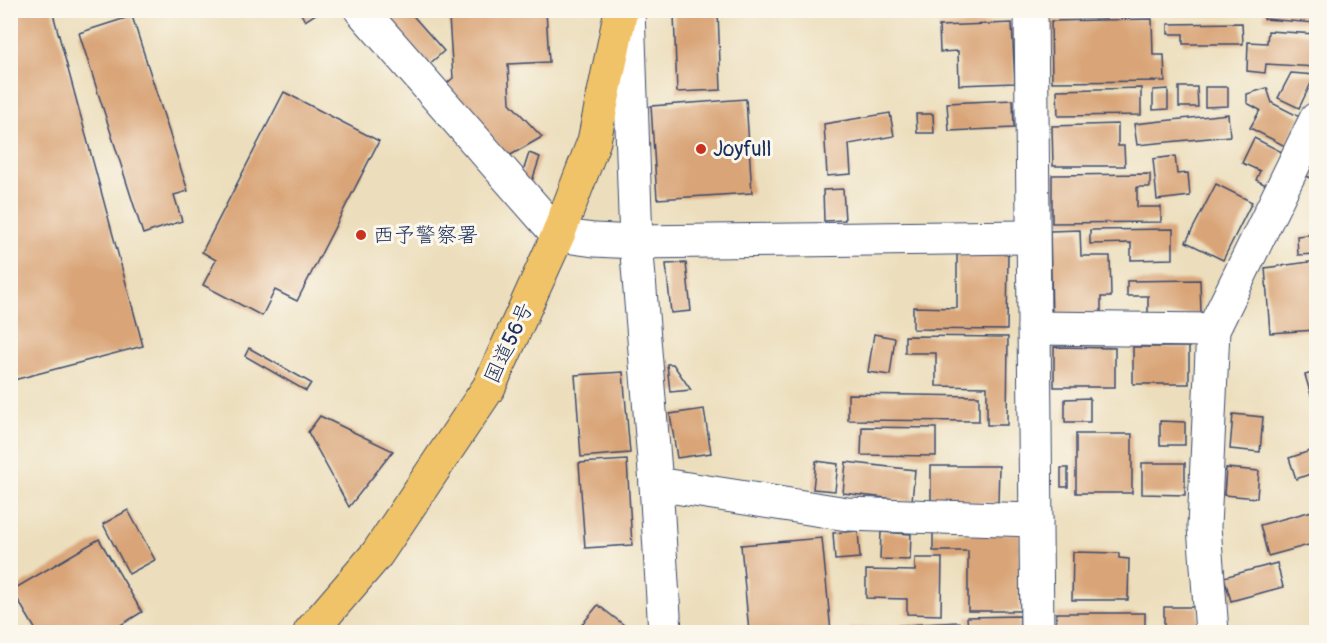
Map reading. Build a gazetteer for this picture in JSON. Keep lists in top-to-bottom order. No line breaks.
{"streets":{"highway":["国道56号"]},"places":["Joyfull","西予警察署"]}
